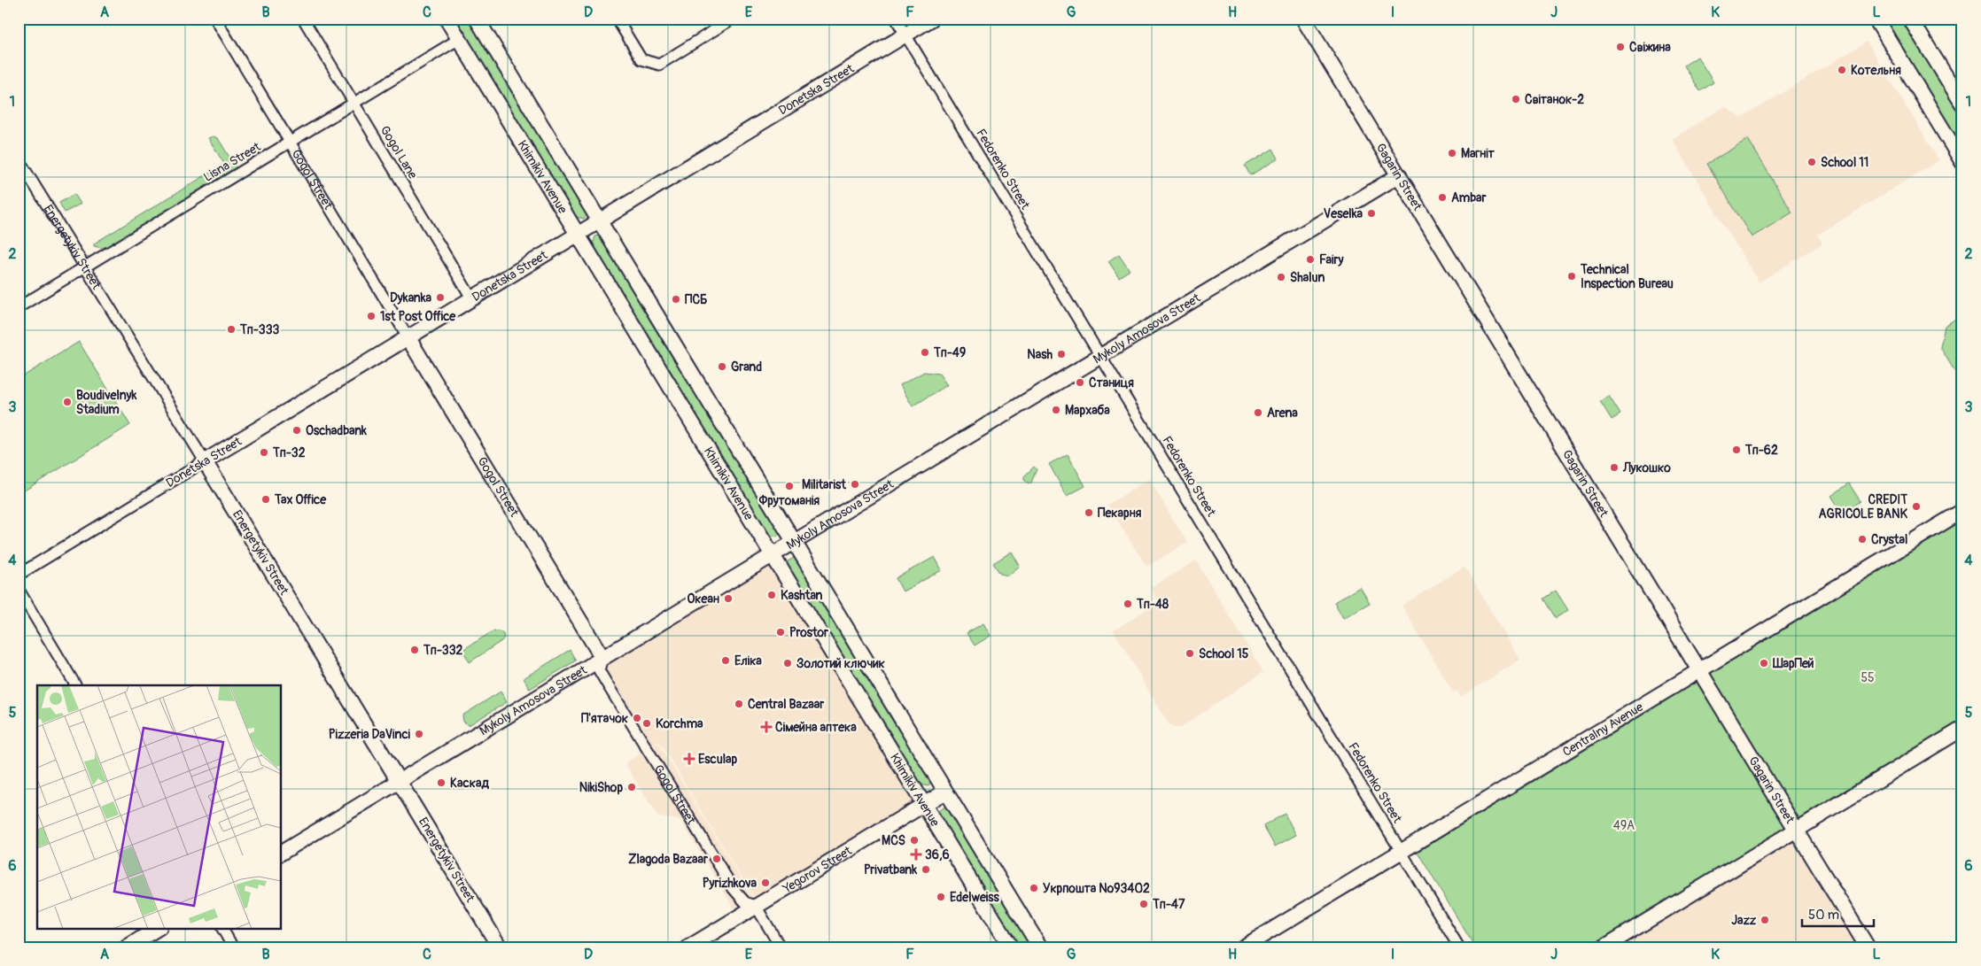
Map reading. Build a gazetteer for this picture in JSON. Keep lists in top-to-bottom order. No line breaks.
{"streets":{"street":["Donetska Street","Gogol Lane","Lisna Street","Fedorenko Street","Khimikiv Avenue","Gagarin Street","Gogol Street","Energetykiv Street","Mykoly Amosova Street","Centralny Avenue","Yegorov Street"]},"crossings":[["Donetska Street","Gogol Lane"],["Donetska Street","Fedorenko Street"],["Donetska Street","Khimikiv Avenue"],["Donetska Street","Gogol Street"],["Donetska Street","Energetykiv Street"],["Gogol Lane","Lisna Street"],["Lisna Street","Khimikiv Avenue"],["Lisna Street","Gogol Street"],["Lisna Street","Energetykiv Street"],["Fedorenko Street","Mykoly Amosova Street"],["Fedorenko Street","Centralny Avenue"],["Khimikiv Avenue","Mykoly Amosova Street"],["Khimikiv Avenue","Yegorov Street"],["Gagarin Street","Mykoly Amosova Street"],["Gagarin Street","Centralny Avenue"],["Gogol Street","Mykoly Amosova Street"],["Gogol Street","Yegorov Street"],["Energetykiv Street","Mykoly Amosova Street"]],"parks":["55","49А"],"places":{"other":["Свіжина","Котельня","Світанок-2","Магніт","School 11","Ambar","Veselka","Fairy","Technical Inspection Bureau","Shalun","Dykanka","ПСБ","1st Post Office","Тп-333","Тп-49","Nash","Grand","Станиця","Boudivelnyk Stadium","Мархаба","Arena","Oschadbank","Тп-62","Тп-32","Лукошко","Militarist","Фрутоманія","Tax Office","CREDIT AGRICOLE BANK","Пекарня","Crystal","Kashtan","Океан","Тп-48","Prostor","Тп-332","School 15","Еліка","Золотий ключик","ШарПей","Central Bazaar","П'ятачок","Korchma","Pizzeria DaVinci","Каскад","NikiShop","MCS","Zlagoda Bazaar","Privatbank","Pyrizhkova","Укрпошта №93402","Edelweiss","Тп-47","Jazz"],"health":["Сімейна аптека","Esculap","36,6"]},"scale_bar":"50 m","grid":{"columns":["A","B","C","D","E","F","G","H","I","J","K","L"],"rows":["1","2","3","4","5","6"]}}
